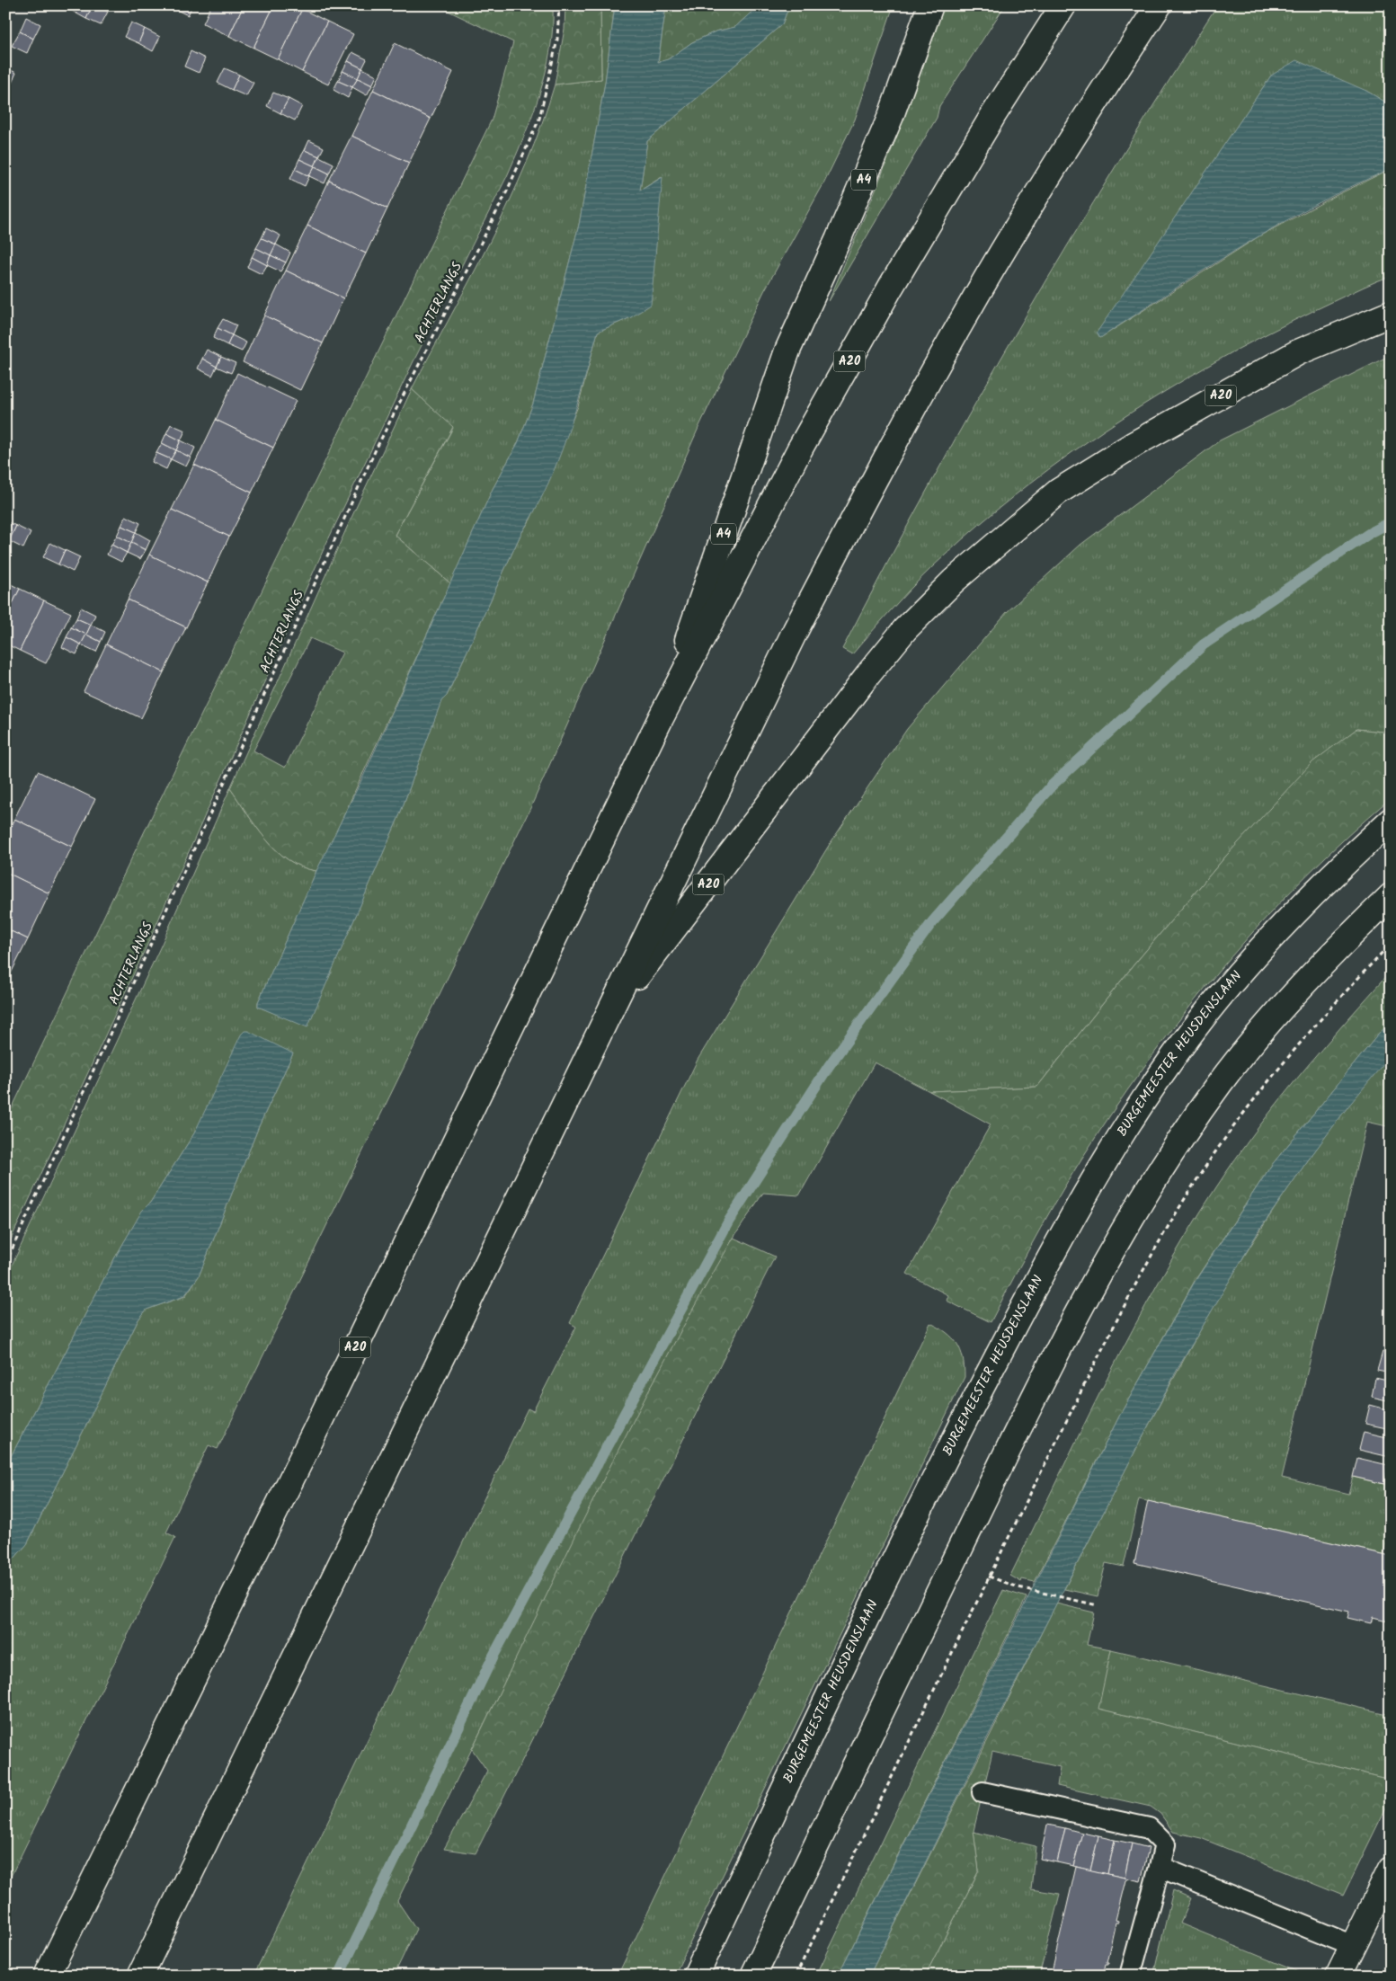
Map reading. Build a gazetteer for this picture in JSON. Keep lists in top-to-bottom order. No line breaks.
{"streets":{"main road":["A4","A20","BURGEMEESTER HEUSDENSLAAN"],"path":["ACHTERLANGS"]},"crossings":[["A4","A20"]]}
